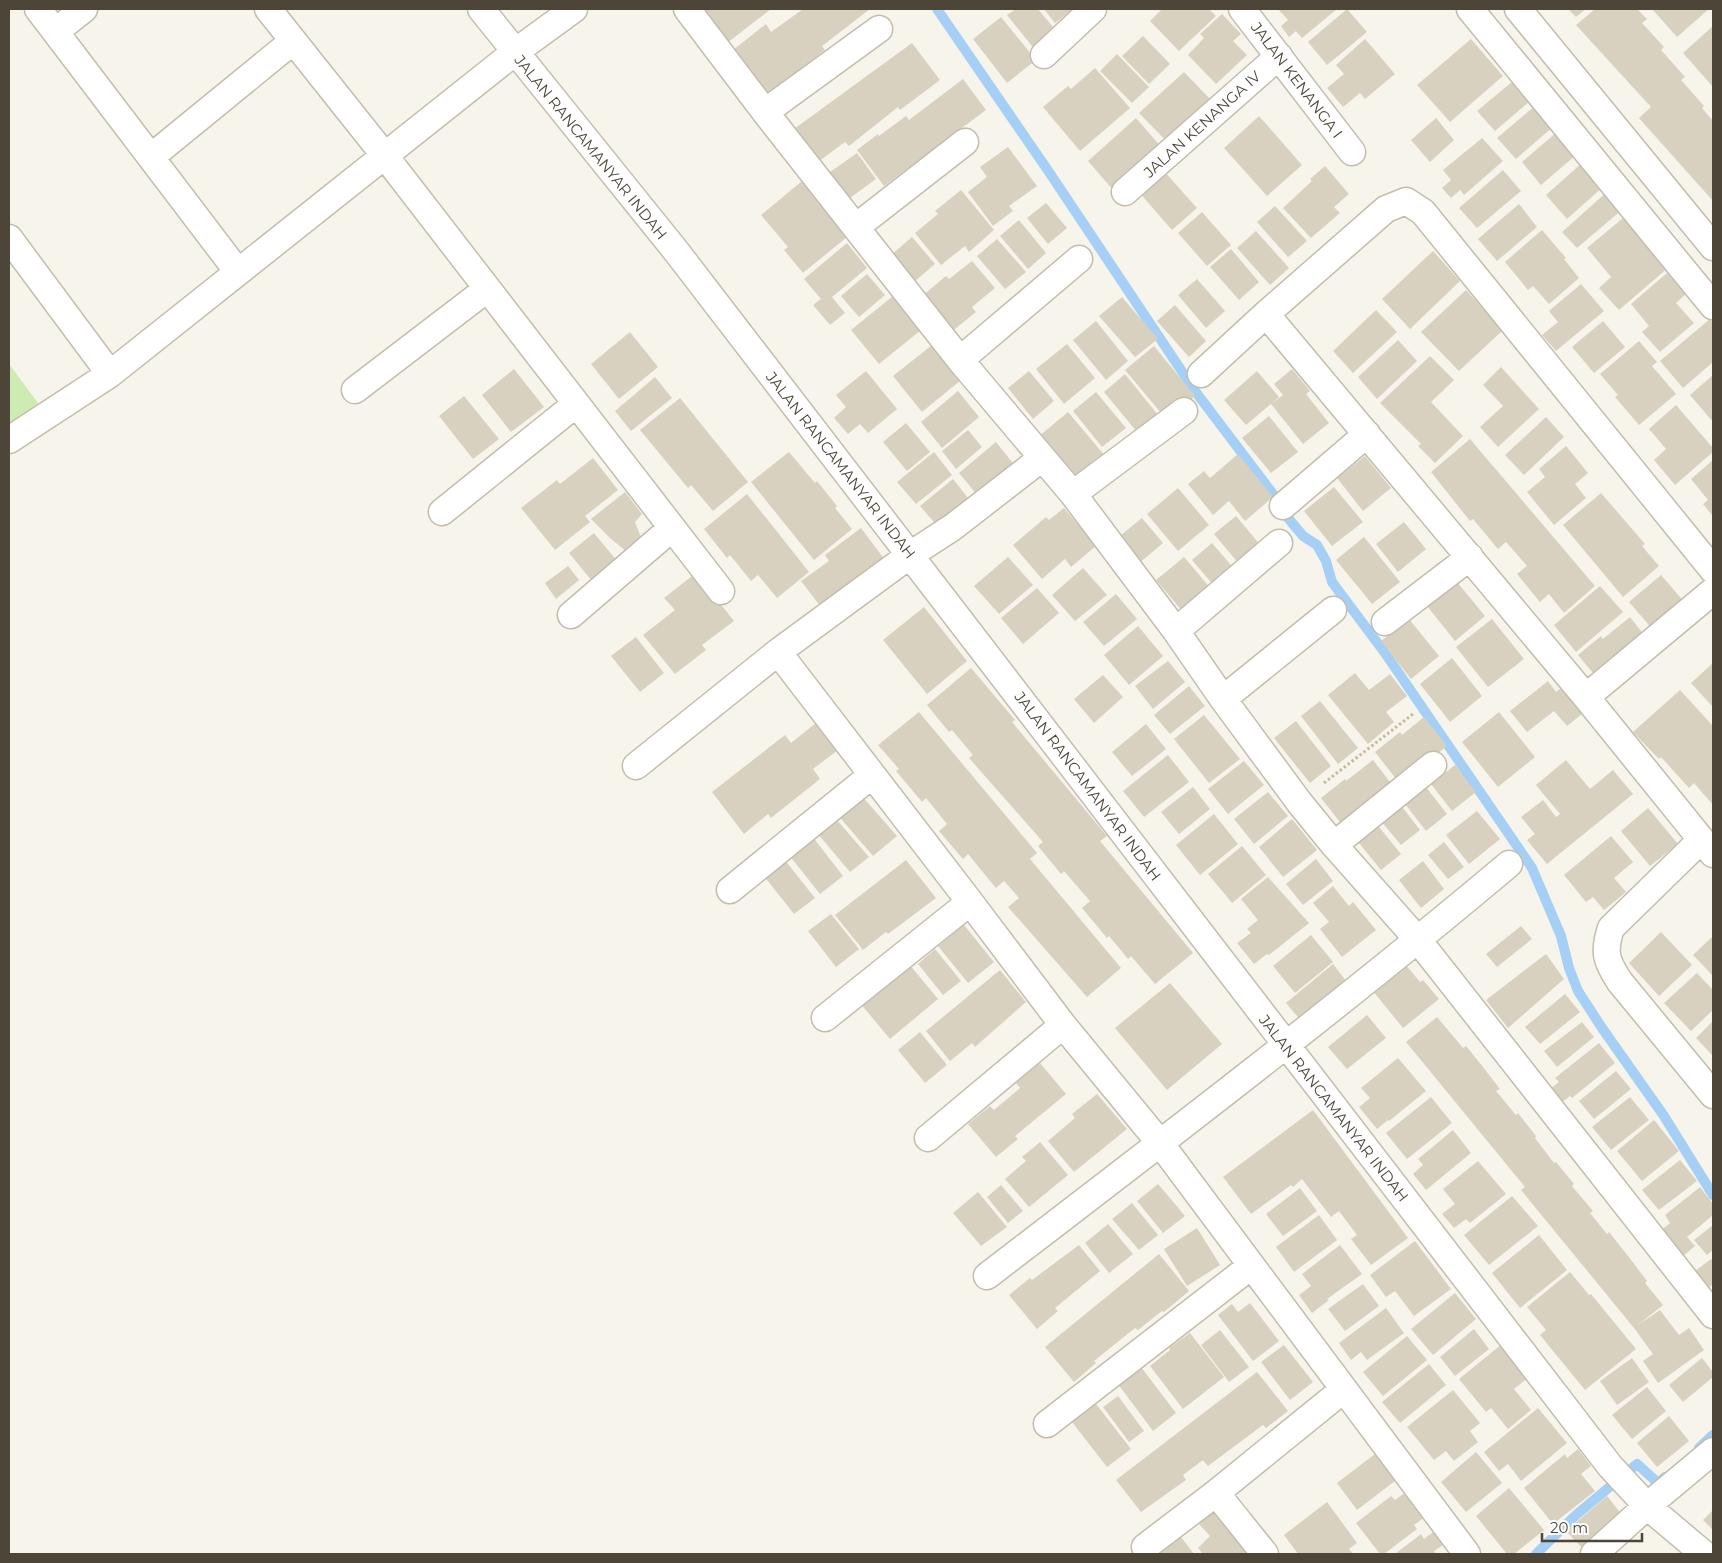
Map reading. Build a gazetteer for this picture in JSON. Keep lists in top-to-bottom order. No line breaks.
{"streets":{"street":["JALAN KENANGA I","JALAN KENANGA IV","JALAN RANCAMANYAR INDAH"]},"crossings":[["JALAN KENANGA I","JALAN KENANGA IV"]],"scale_bar":"20 m"}
